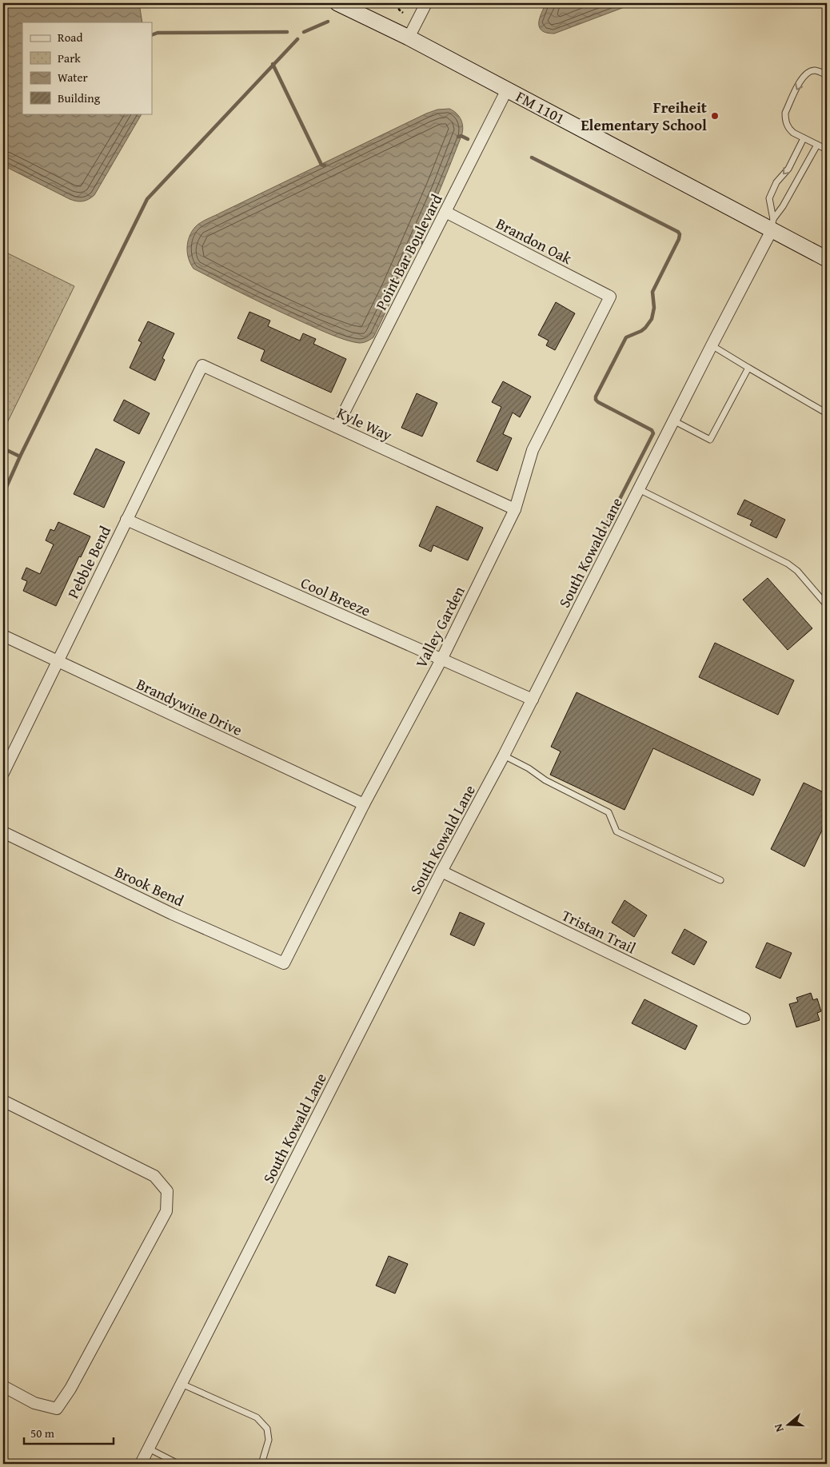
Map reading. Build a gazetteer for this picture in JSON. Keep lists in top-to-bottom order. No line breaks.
{"streets":{"main road":["FM 1101"],"street":["Brandon Oak","Point Bar Boulevard","Kyle Way","South Kowald Lane","Pebble Bend","Cool Breeze","Valley Garden","Brandywine Drive","Brook Bend","Tristan Trail"]},"crossings":[["FM 1101","Point Bar Boulevard"],["FM 1101","South Kowald Lane"],["Brandon Oak","Point Bar Boulevard"],["Brandon Oak","Valley Garden"],["Point Bar Boulevard","Kyle Way"],["Kyle Way","Pebble Bend"],["Kyle Way","Valley Garden"],["South Kowald Lane","Cool Breeze"],["South Kowald Lane","Tristan Trail"],["Pebble Bend","Cool Breeze"],["Pebble Bend","Brandywine Drive"],["Cool Breeze","Valley Garden"],["Valley Garden","Brandywine Drive"],["Valley Garden","Brook Bend"]],"places":["Freiheit Elementary School"],"legend":["Road","Park","Water","Building"],"scale_bar":"50 m","north":"left"}
